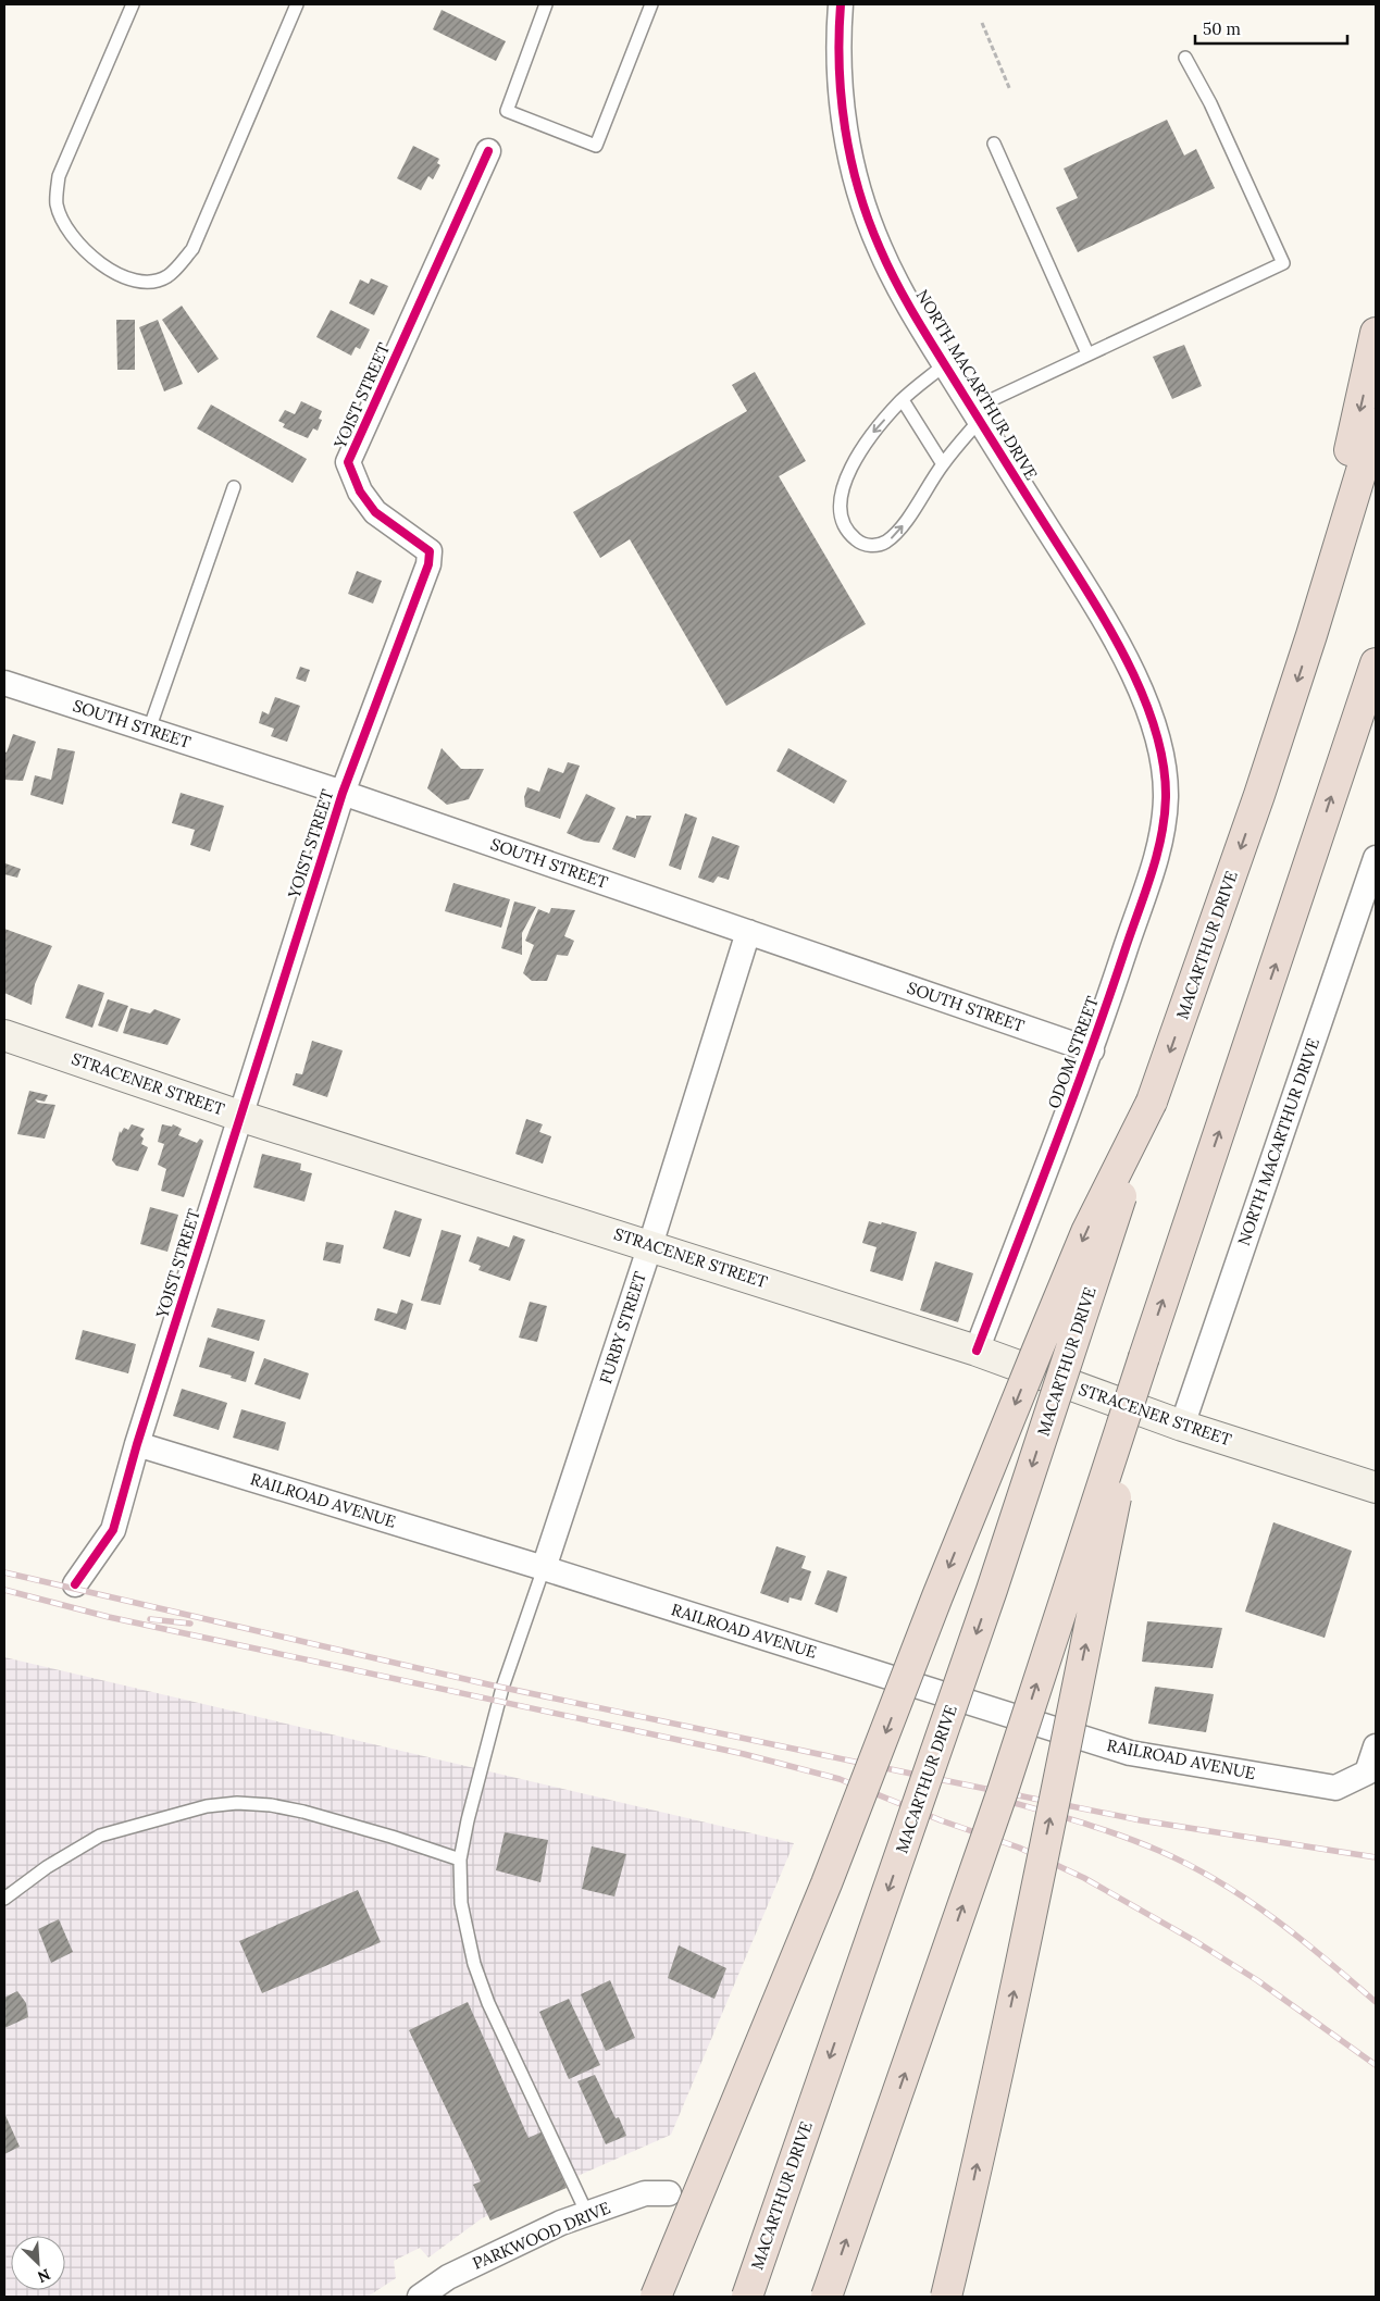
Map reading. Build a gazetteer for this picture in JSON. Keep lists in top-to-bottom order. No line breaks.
{"streets":{"highway":["MACARTHUR DRIVE"],"street":["NORTH MACARTHUR DRIVE","YOIST STREET","SOUTH STREET","ODOM STREET","STRACENER STREET","FURBY STREET","RAILROAD AVENUE","PARKWOOD DRIVE"]},"crossings":[["NORTH MACARTHUR DRIVE","ODOM STREET"],["NORTH MACARTHUR DRIVE","STRACENER STREET"],["YOIST STREET","SOUTH STREET"],["YOIST STREET","STRACENER STREET"],["YOIST STREET","RAILROAD AVENUE"],["SOUTH STREET","ODOM STREET"],["SOUTH STREET","FURBY STREET"],["ODOM STREET","STRACENER STREET"],["STRACENER STREET","FURBY STREET"],["FURBY STREET","RAILROAD AVENUE"]],"scale_bar":"50 m","north":"bottom right"}
